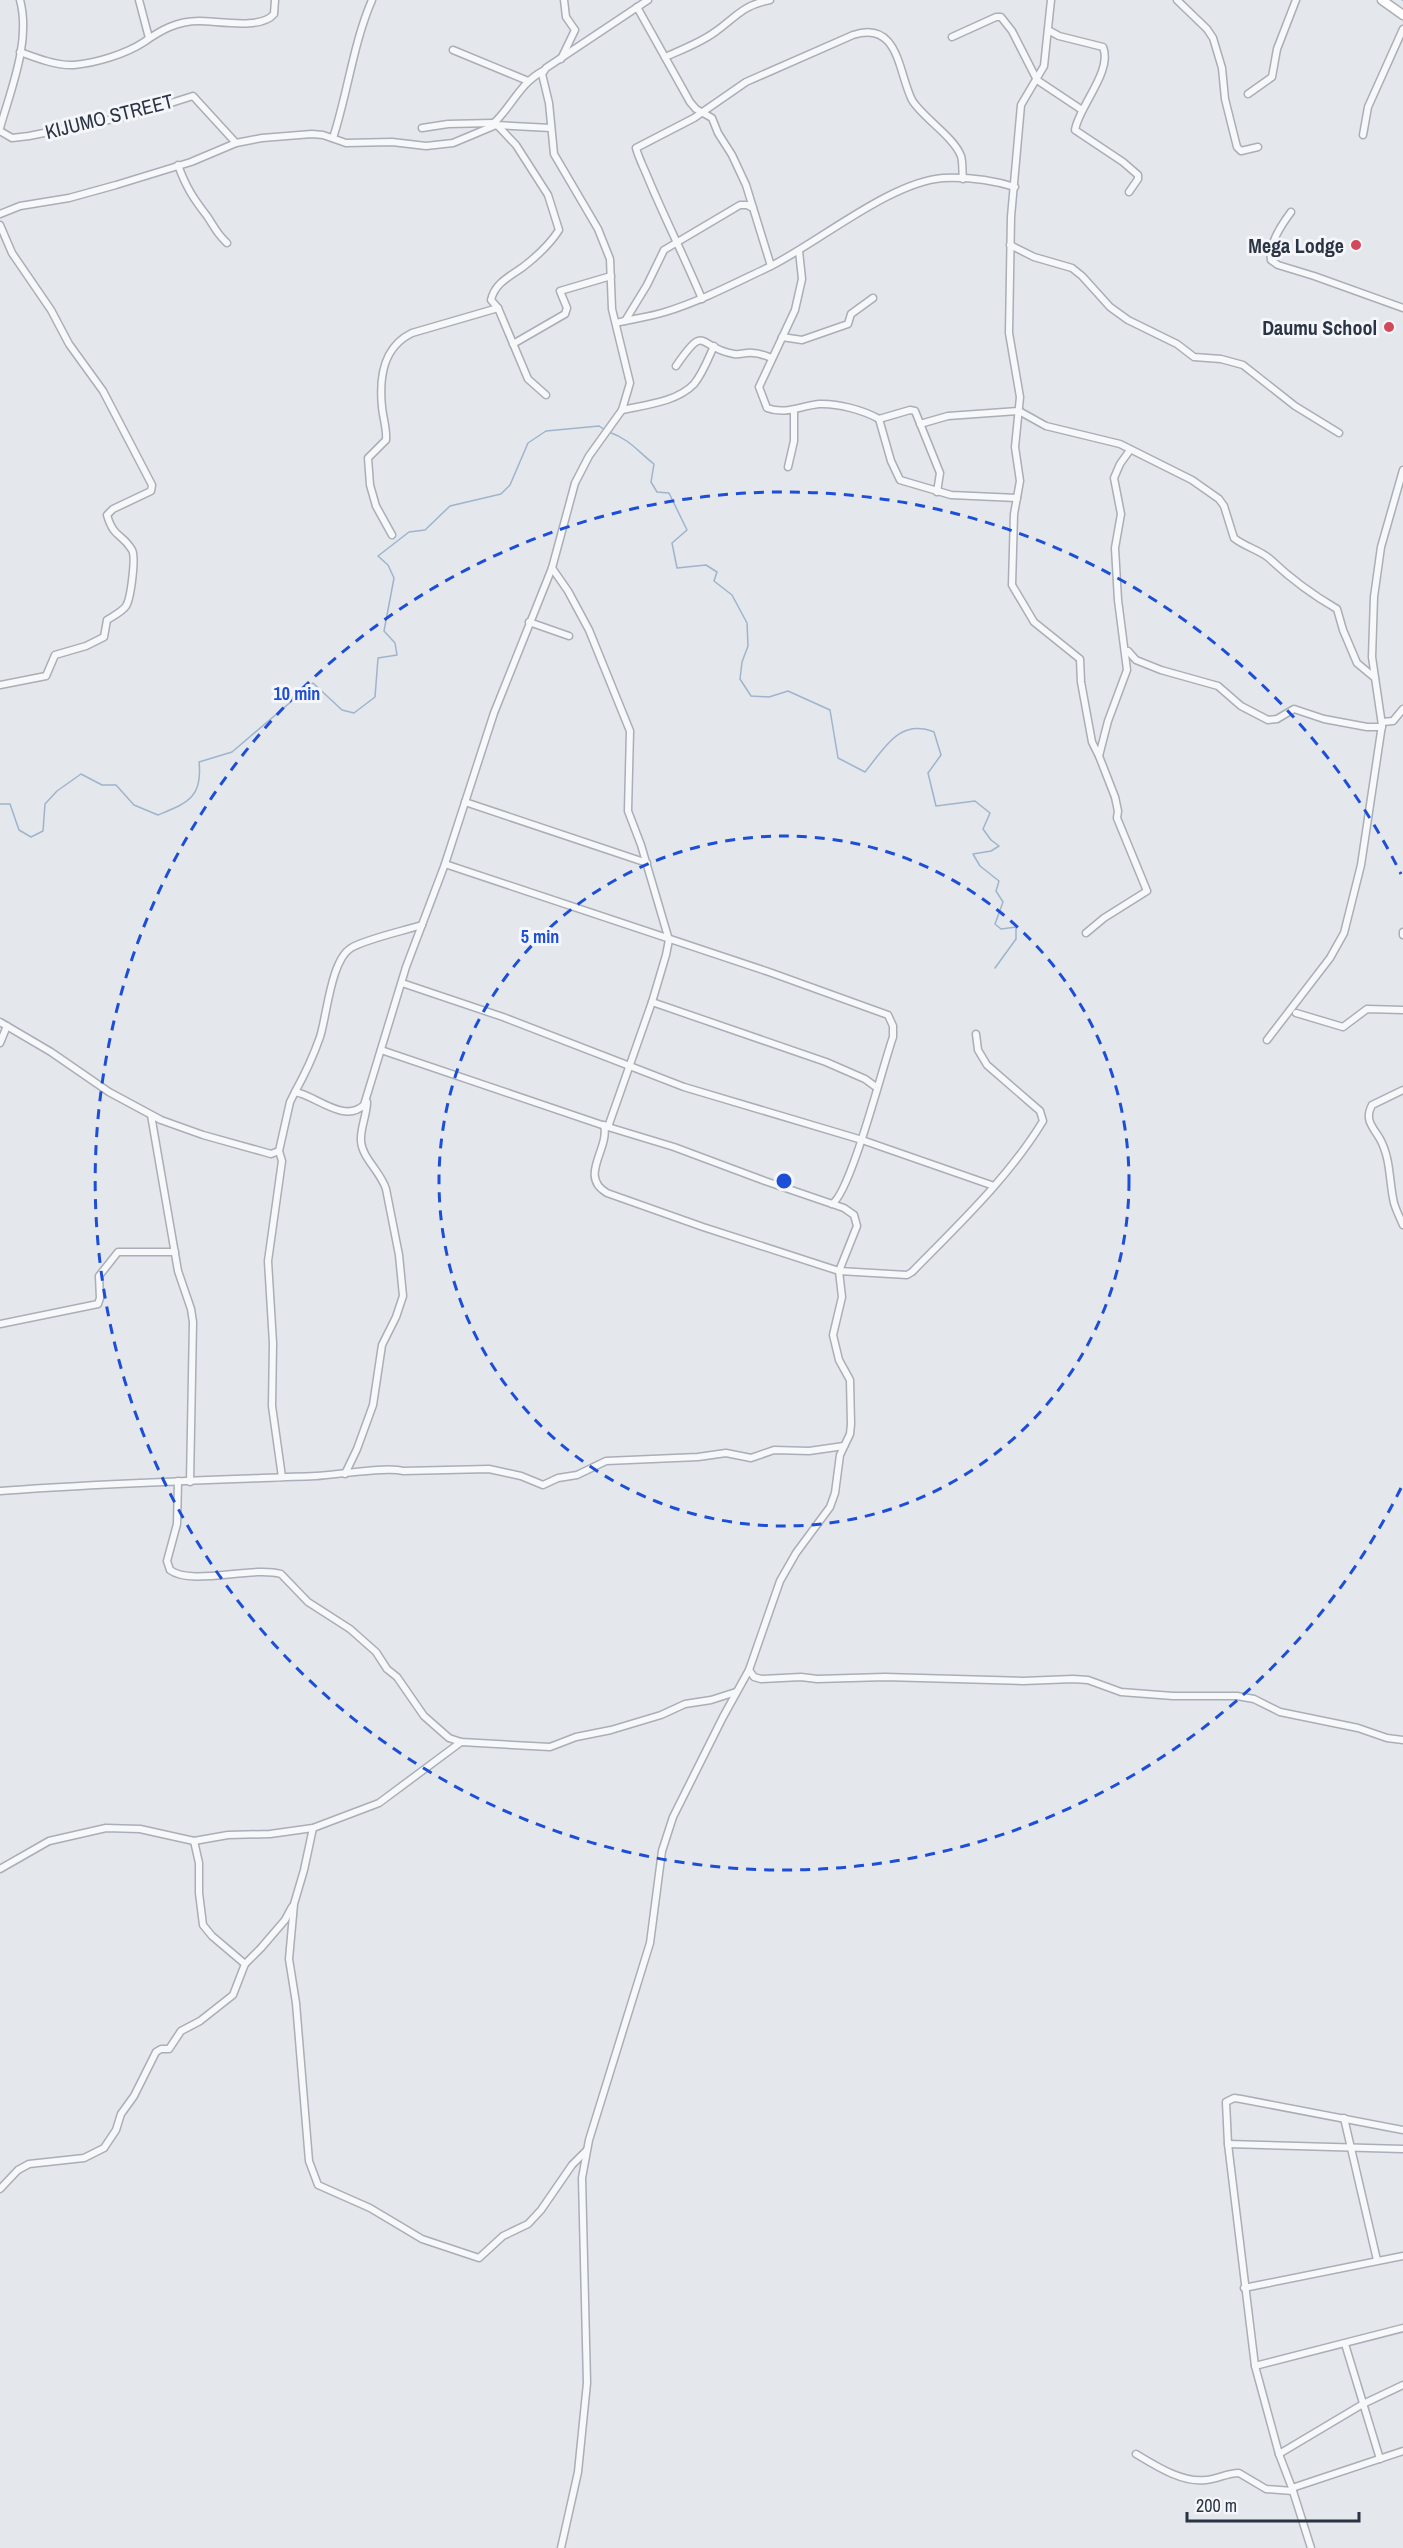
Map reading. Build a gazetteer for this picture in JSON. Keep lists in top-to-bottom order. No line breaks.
{"streets":{"street":["KIJUMO STREET"]},"places":["Mega Lodge","Daumu School"],"scale_bar":"200 m","rings":["10 min","5 min"]}
